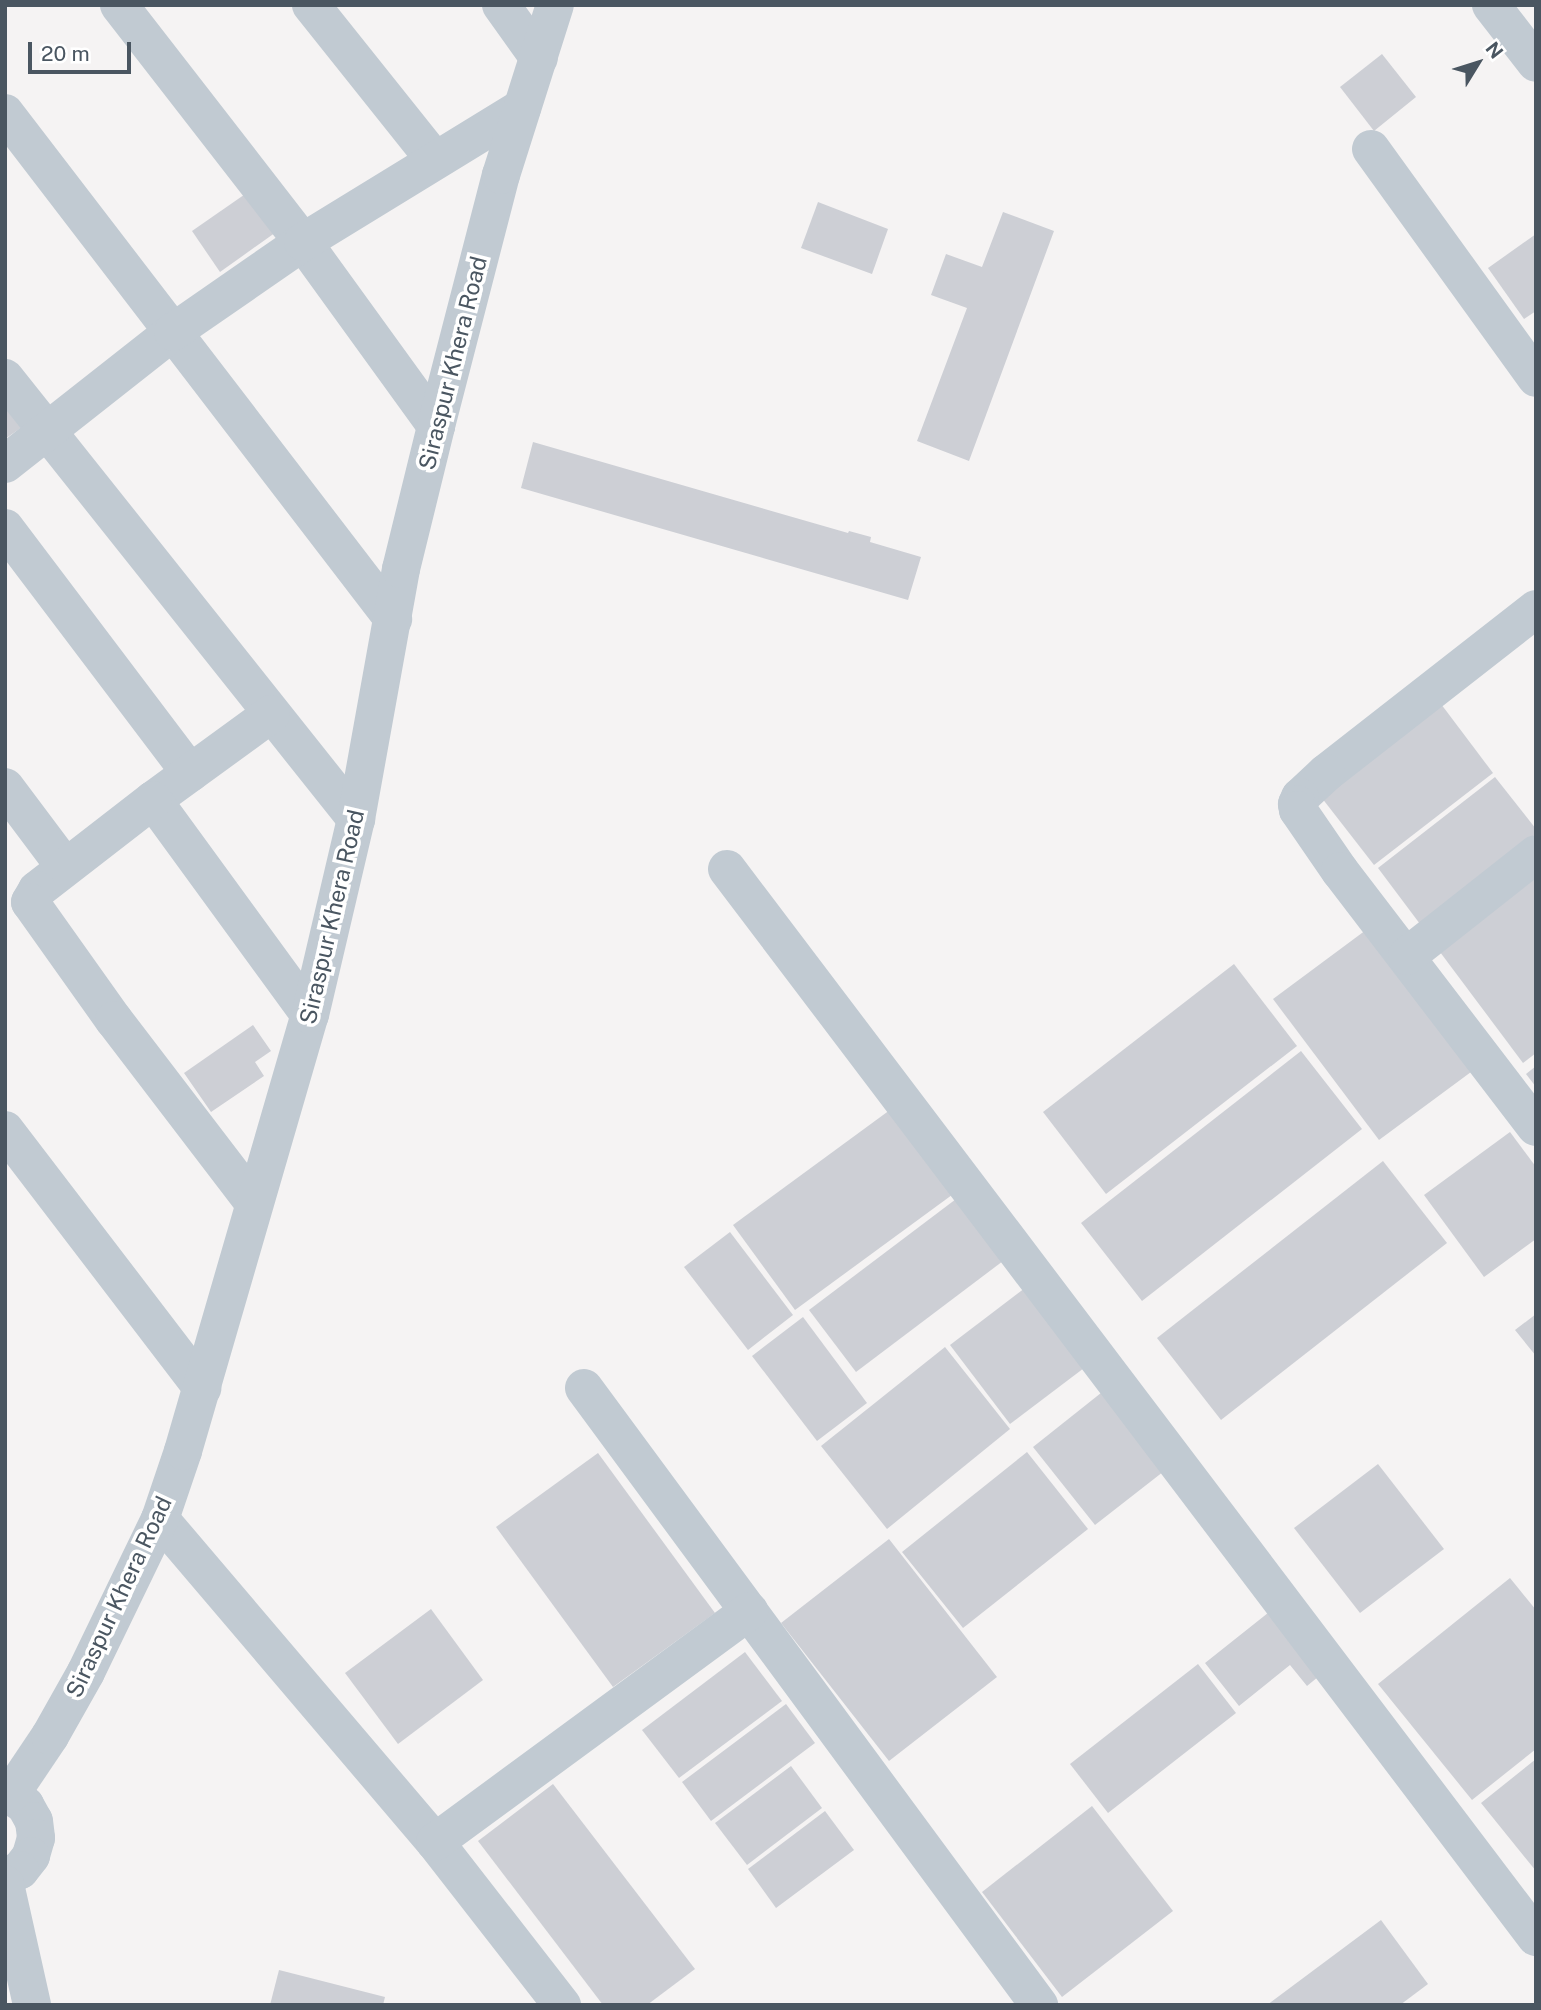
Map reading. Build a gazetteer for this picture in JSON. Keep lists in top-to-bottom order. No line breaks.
{"streets":{"street":["Siraspur Khera Road"]},"scale_bar":"20 m","north":"top right"}
